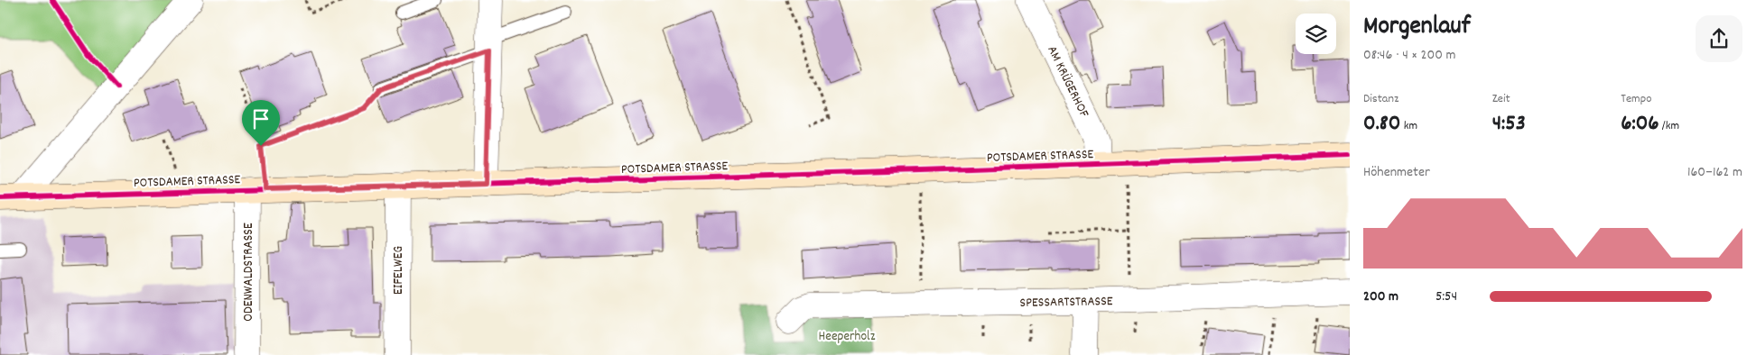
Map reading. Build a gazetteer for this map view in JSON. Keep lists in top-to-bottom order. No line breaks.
{"streets":{"street":["AM KRÜGERHOF","POTSDAMER STRASSE","EIFELWEG","ODENWALDSTRASSE","SPESSARTSTRASSE"]},"crossings":[["AM KRÜGERHOF","POTSDAMER STRASSE"],["POTSDAMER STRASSE","EIFELWEG"],["POTSDAMER STRASSE","ODENWALDSTRASSE"]],"parks":["Heeperholz"],"page":{"heading":["Morgenlauf","08:46 · 4 × 200 m"],"stats":[["Distanz","0.80 km"],["Zeit","4:53"],["Tempo","6:06 /km"]],"chart":["Höhenmeter","160–162 m"],"list":[{"name":"200 m","note":"5:54"}]}}
